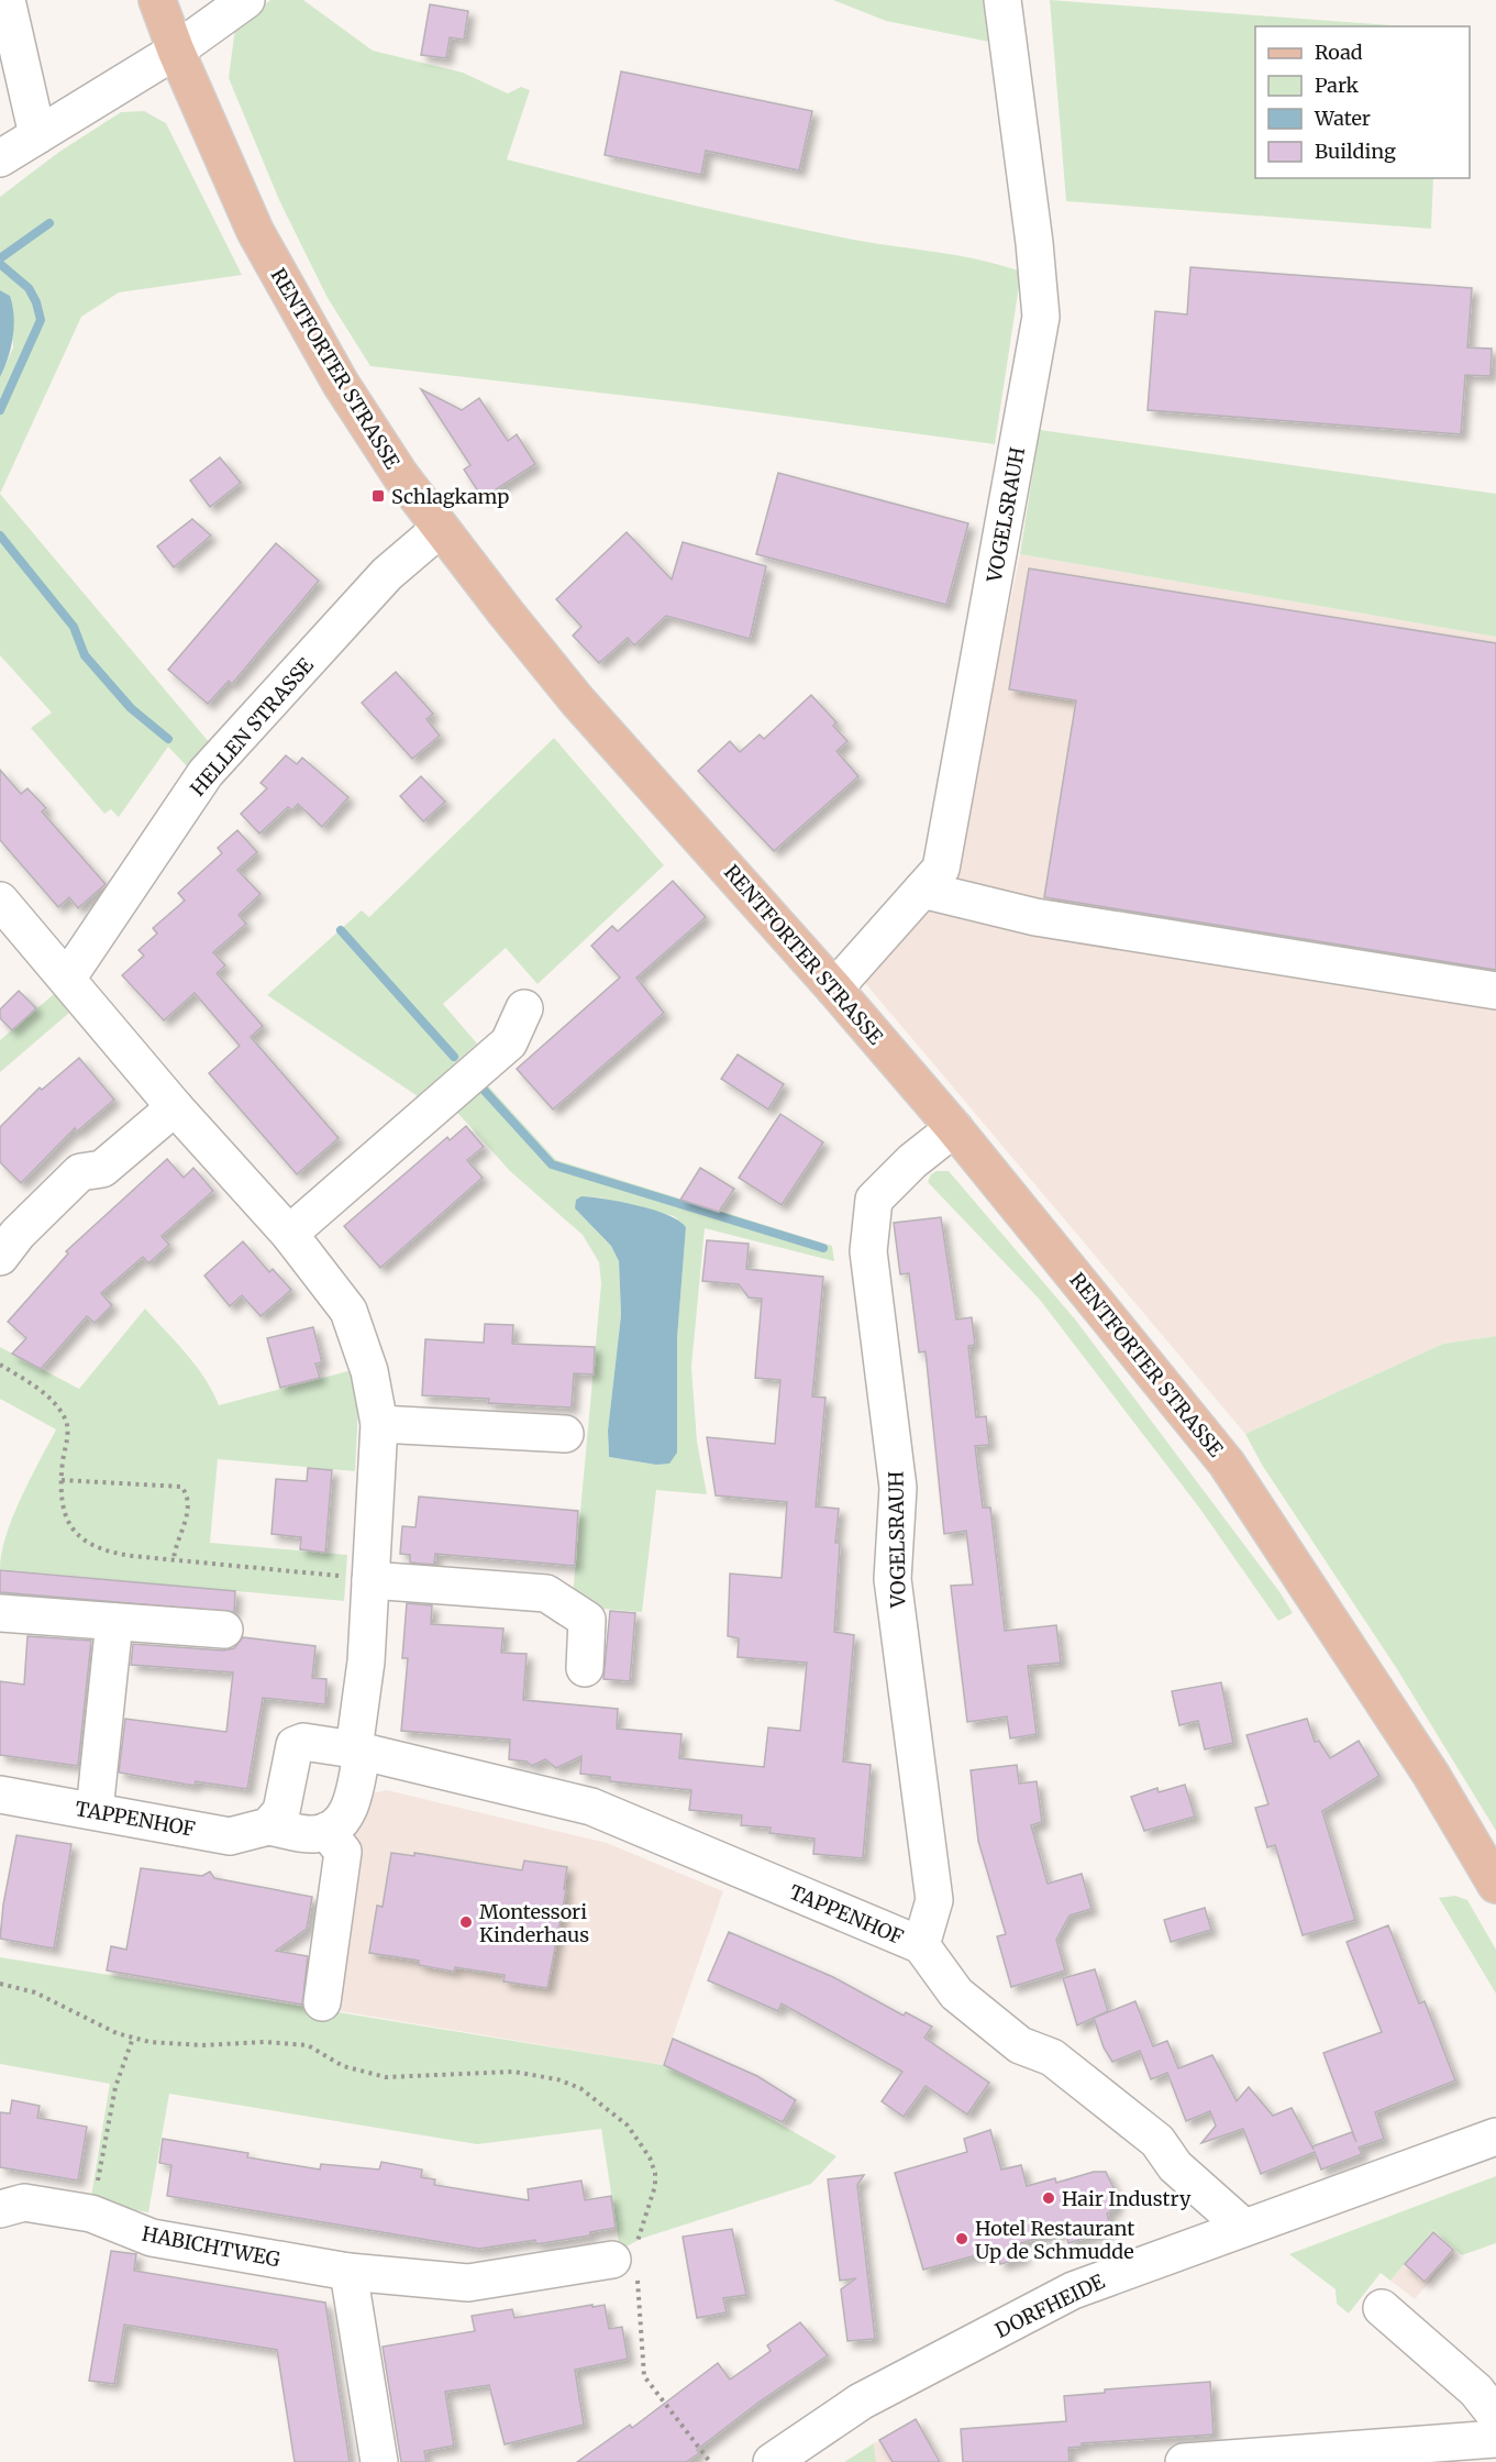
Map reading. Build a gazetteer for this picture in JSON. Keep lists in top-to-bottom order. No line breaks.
{"streets":{"main road":["RENTFORTER STRASSE"],"street":["VOGELSRAUH","HELLEN STRASSE","TAPPENHOF","HABICHTWEG","DORFHEIDE"]},"crossings":[["RENTFORTER STRASSE","VOGELSRAUH"],["RENTFORTER STRASSE","HELLEN STRASSE"],["VOGELSRAUH","TAPPENHOF"],["TAPPENHOF","DORFHEIDE"]],"places":{"transit":["Schlagkamp"],"other":["Montessori Kinderhaus","Hair Industry","Hotel Restaurant Up de Schmudde"]},"legend":["Road","Park","Water","Building"]}
